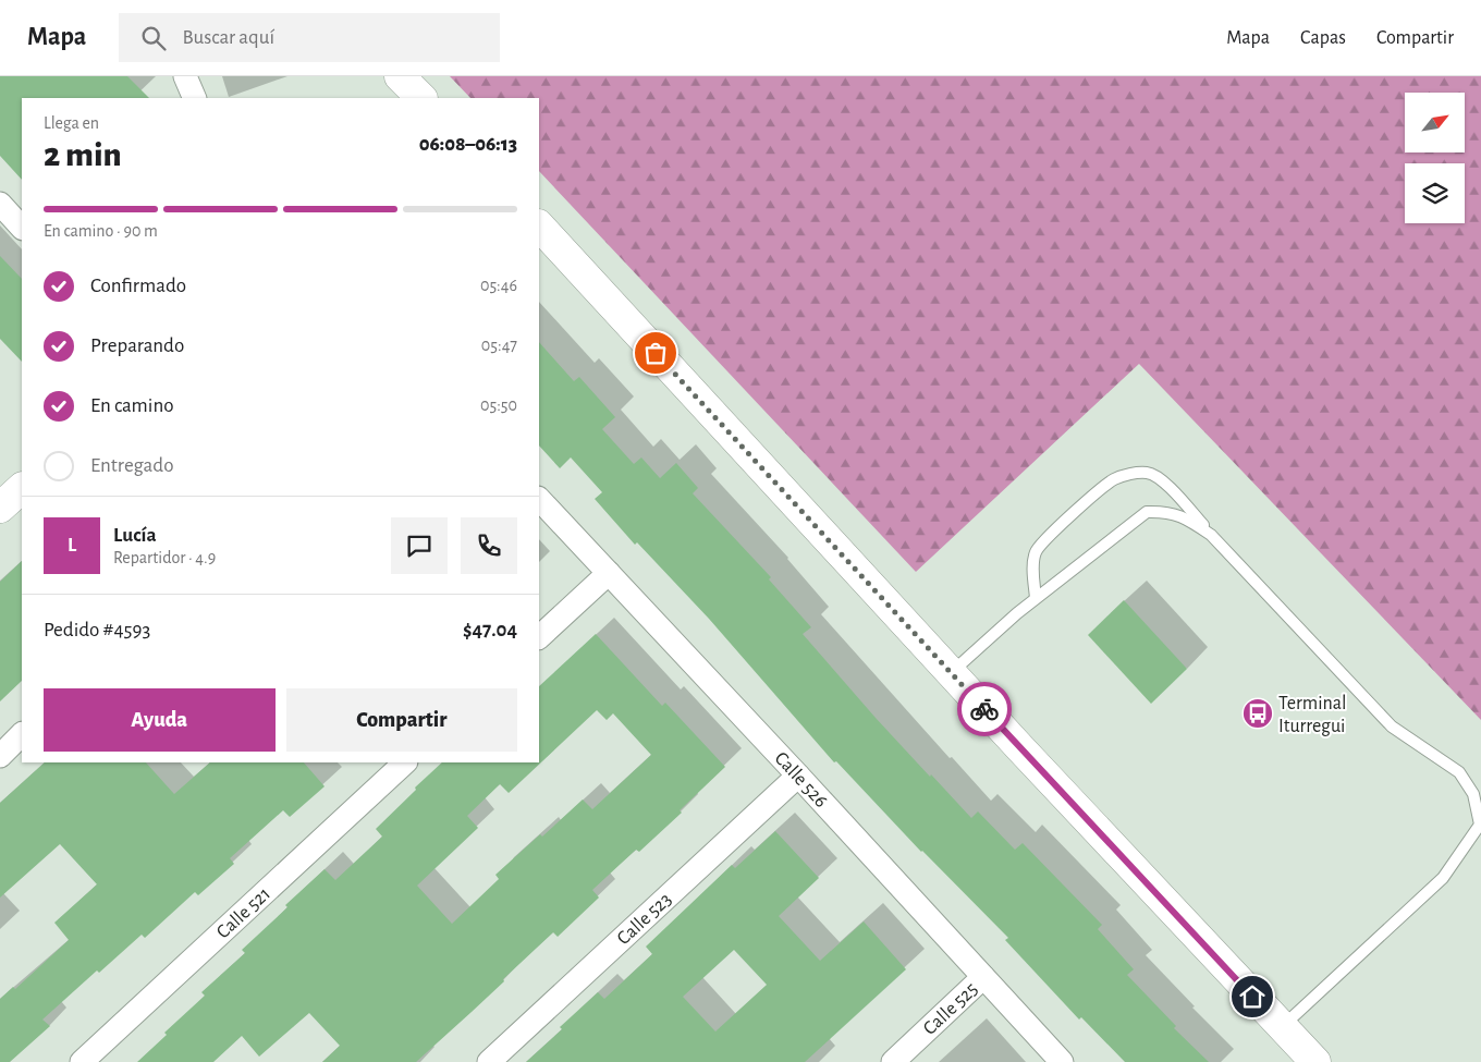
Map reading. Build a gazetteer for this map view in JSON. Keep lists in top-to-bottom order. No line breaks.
{"streets":{"street":["Calle 526","Calle 521","Calle 523","Calle 525"]},"crossings":[["Calle 526","Calle 523"],["Calle 526","Calle 525"]],"places":{"bus stop":["Terminal Iturregui"]},"north":"top right","page":{"header":"Mapa","search":"Buscar aquí","nav":["Mapa","Capas","Compartir"],"heading":["2 min","Llega en","06:08–06:13"],"panel":["Lucía","Repartidor · 4.9","Pedido #4593","$47.04"],"bar":"En camino · 90 m","list":[["Confirmado","05:46"],["Preparando","05:47"],["En camino","05:50"],"Entregado"],"round":"L","buttons":["Ayuda","Compartir"]}}
